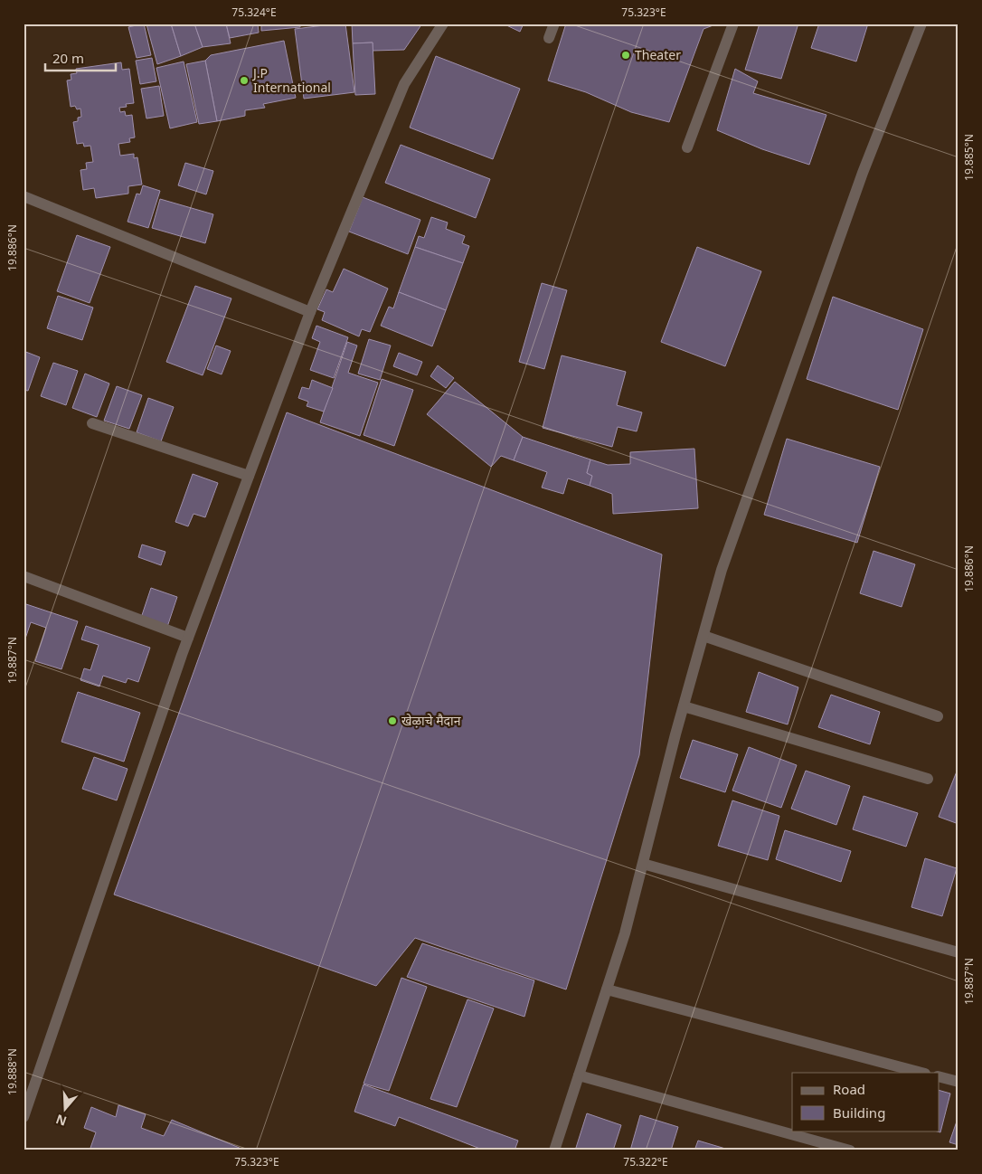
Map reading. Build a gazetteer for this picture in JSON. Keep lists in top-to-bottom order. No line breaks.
{"places":["Theater","J.P International","खेऴाचे मैदान"],"legend":["Road","Building"],"scale_bar":"20 m","north":"bottom","coordinates":["75.324°E","75.323°E","19.885°N","19.886°N","19.887°N","19.888°N","75.322°E"]}
